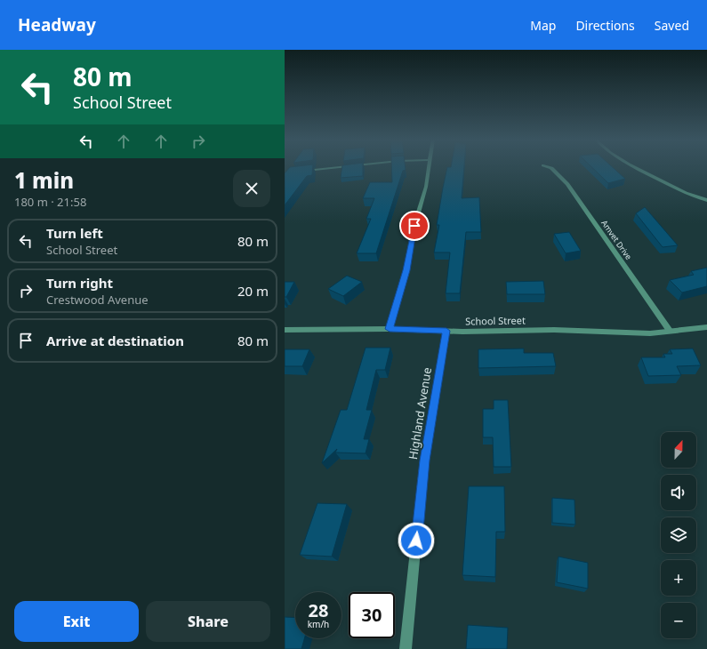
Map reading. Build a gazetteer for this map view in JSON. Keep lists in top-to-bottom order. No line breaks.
{"streets":{"street":["Amvet Drive","School Street","Highland Avenue"]},"crossings":[["Amvet Drive","School Street"],["School Street","Highland Avenue"]],"north":"top","page":{"header":"Headway","nav":["Map","Directions","Saved"],"turn":["80 m","School Street"],"heading":["1 min","180 m · 21:58"],"list":[{"name":"Turn left","note":"School Street","value":"80 m"},{"name":"Turn right","note":"Crestwood Avenue","value":"20 m"},{"name":"Arrive at destination","value":"80 m"}],"map_buttons":["+","−"],"speed":"28 km/h","limit":"30","buttons":["Exit","Share"]}}
